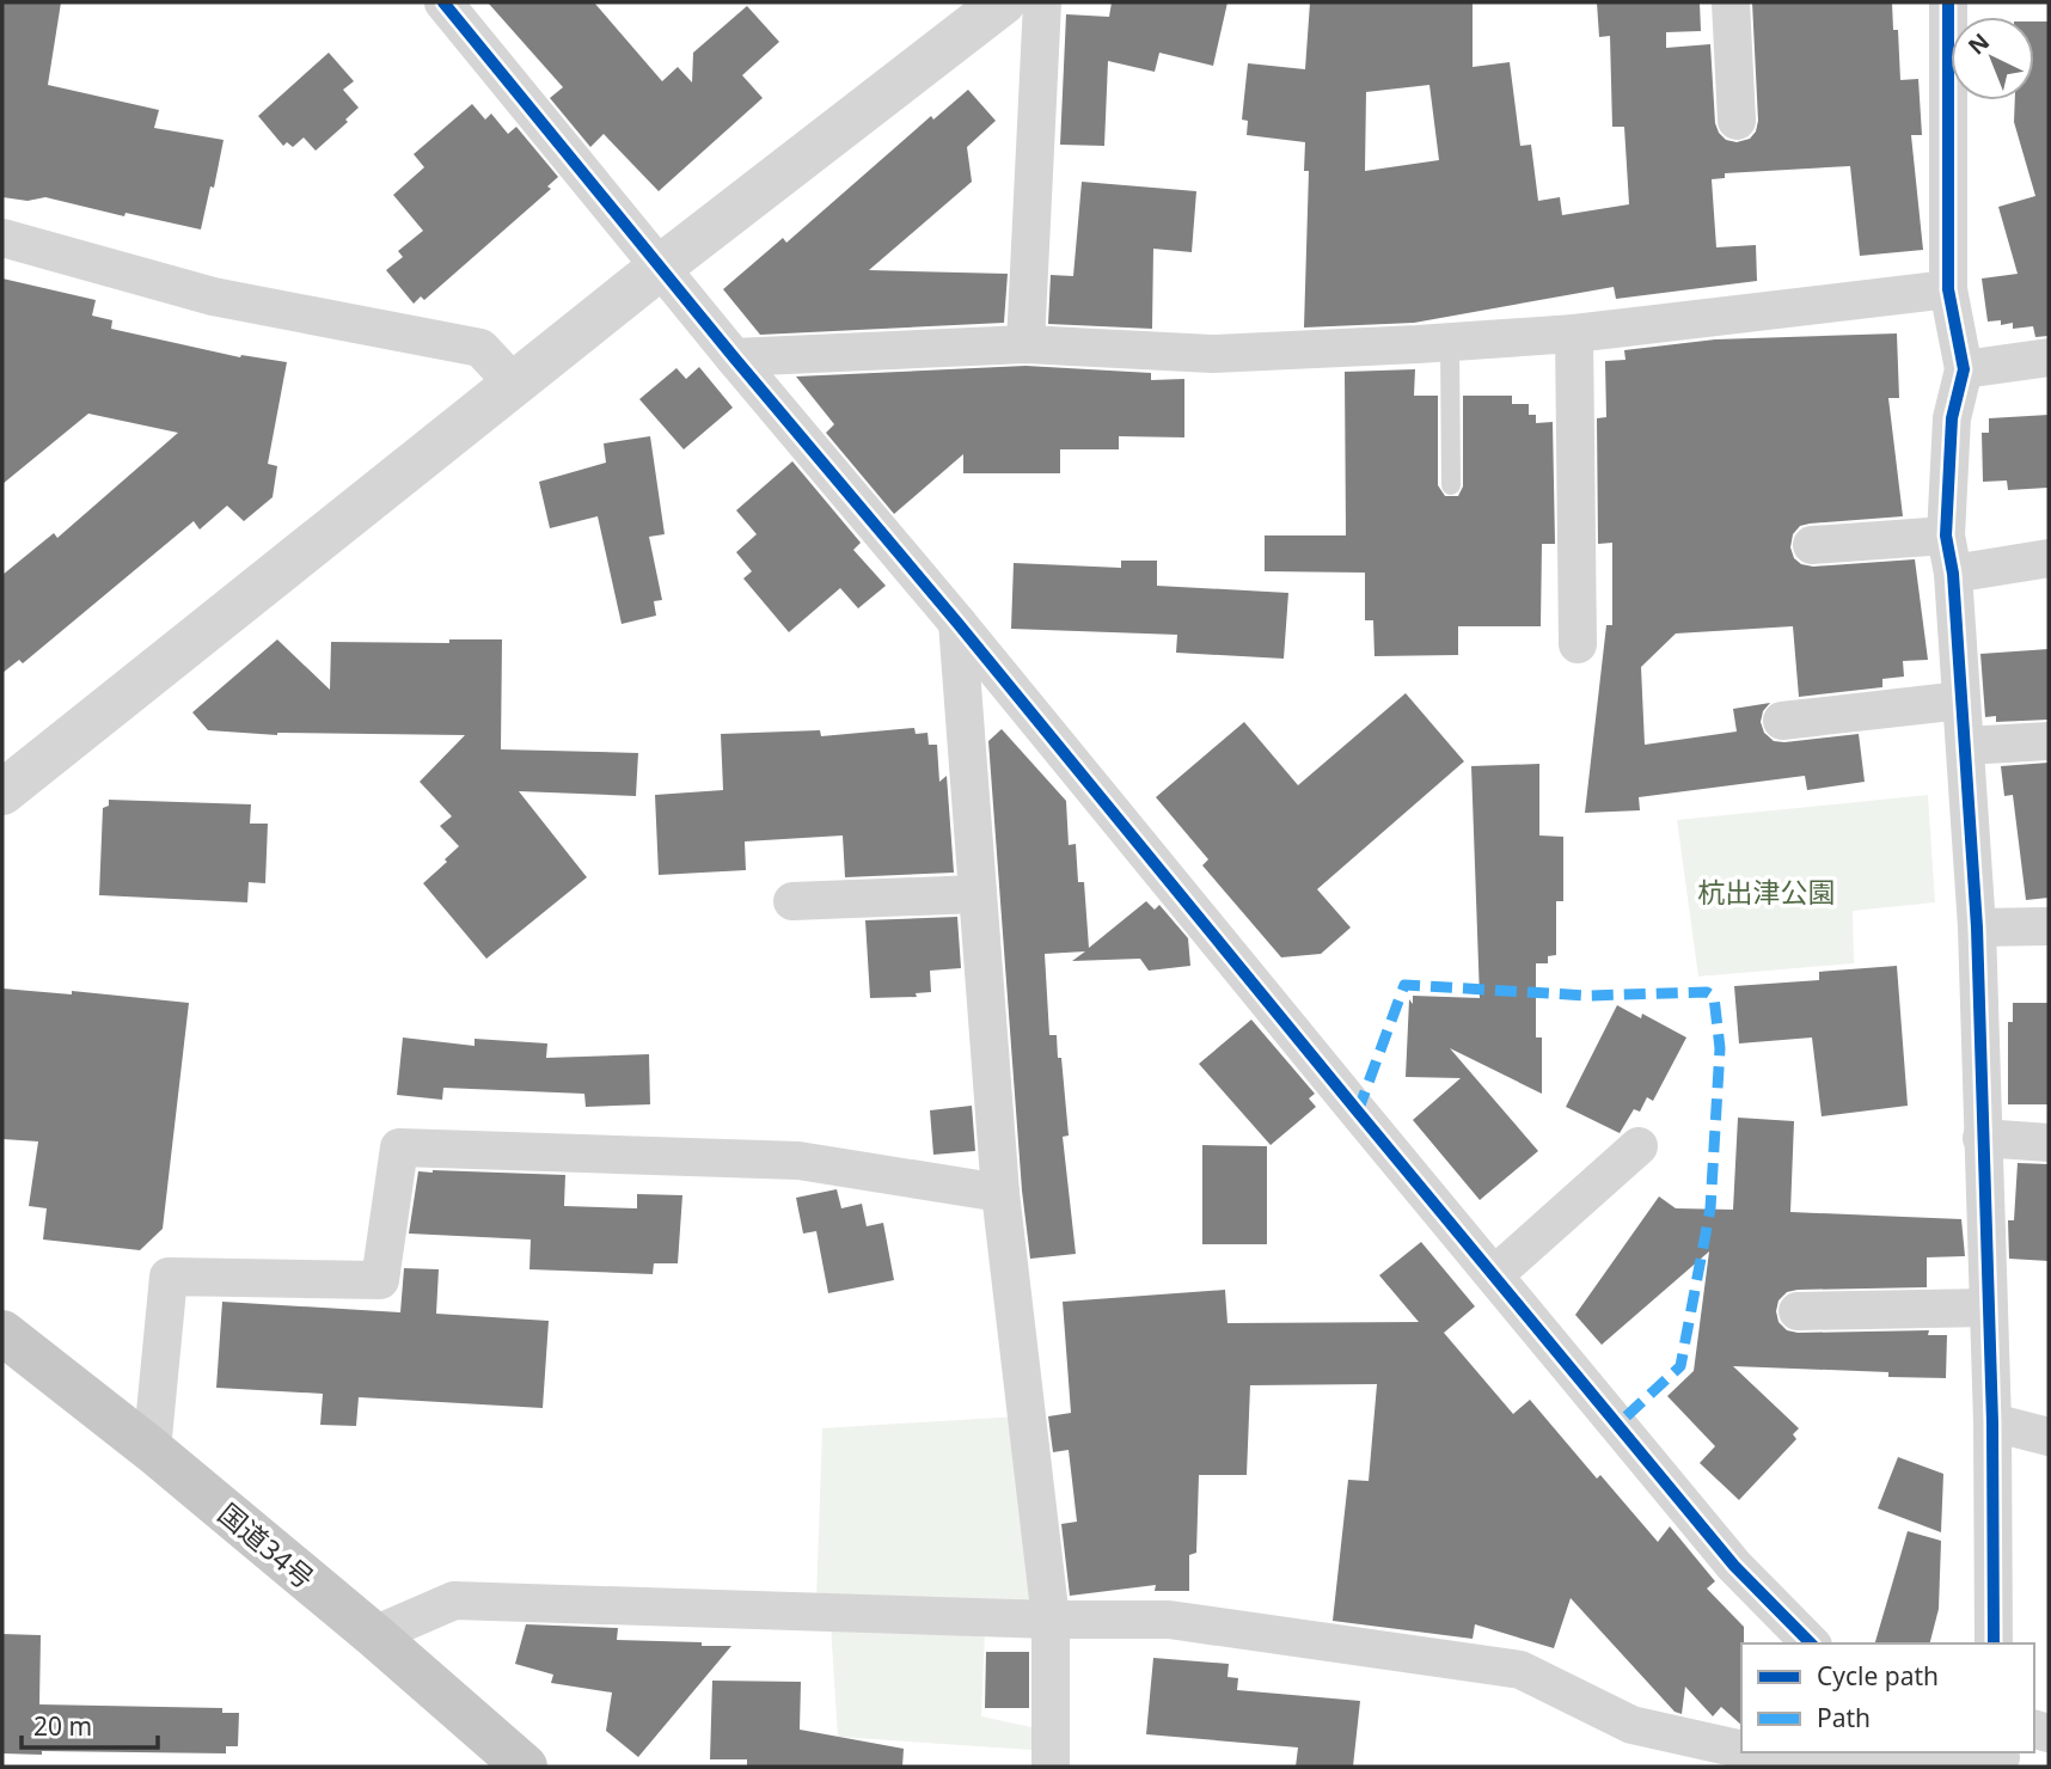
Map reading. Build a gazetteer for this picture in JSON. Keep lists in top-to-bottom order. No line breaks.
{"streets":{"highway":["国道34号"]},"parks":["杭出津公園"],"legend":["Cycle path","Path"],"scale_bar":"20 m","north":"top left"}
